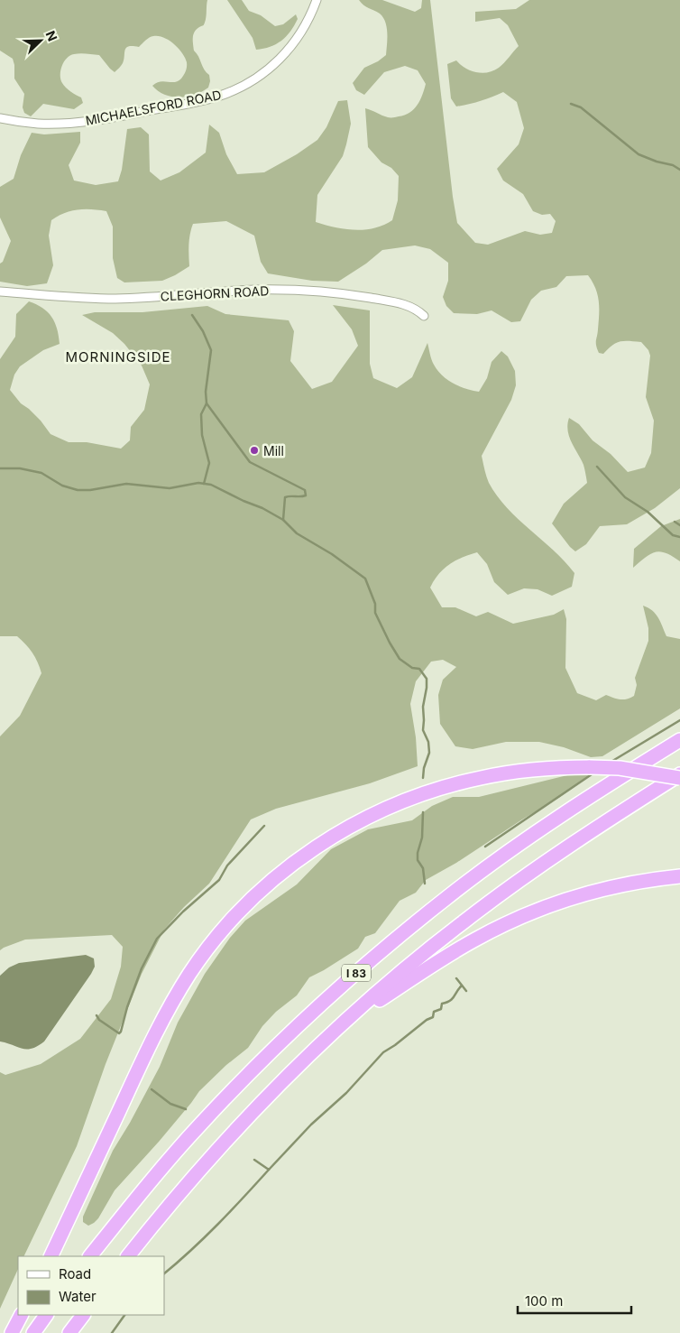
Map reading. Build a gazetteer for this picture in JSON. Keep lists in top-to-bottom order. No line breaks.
{"streets":{"highway":["I 83"],"street":["MICHAELSFORD ROAD","CLEGHORN ROAD"]},"districts":["MORNINGSIDE"],"places":["Mill"],"legend":["Road","Water"],"scale_bar":"100 m","north":"top right"}
